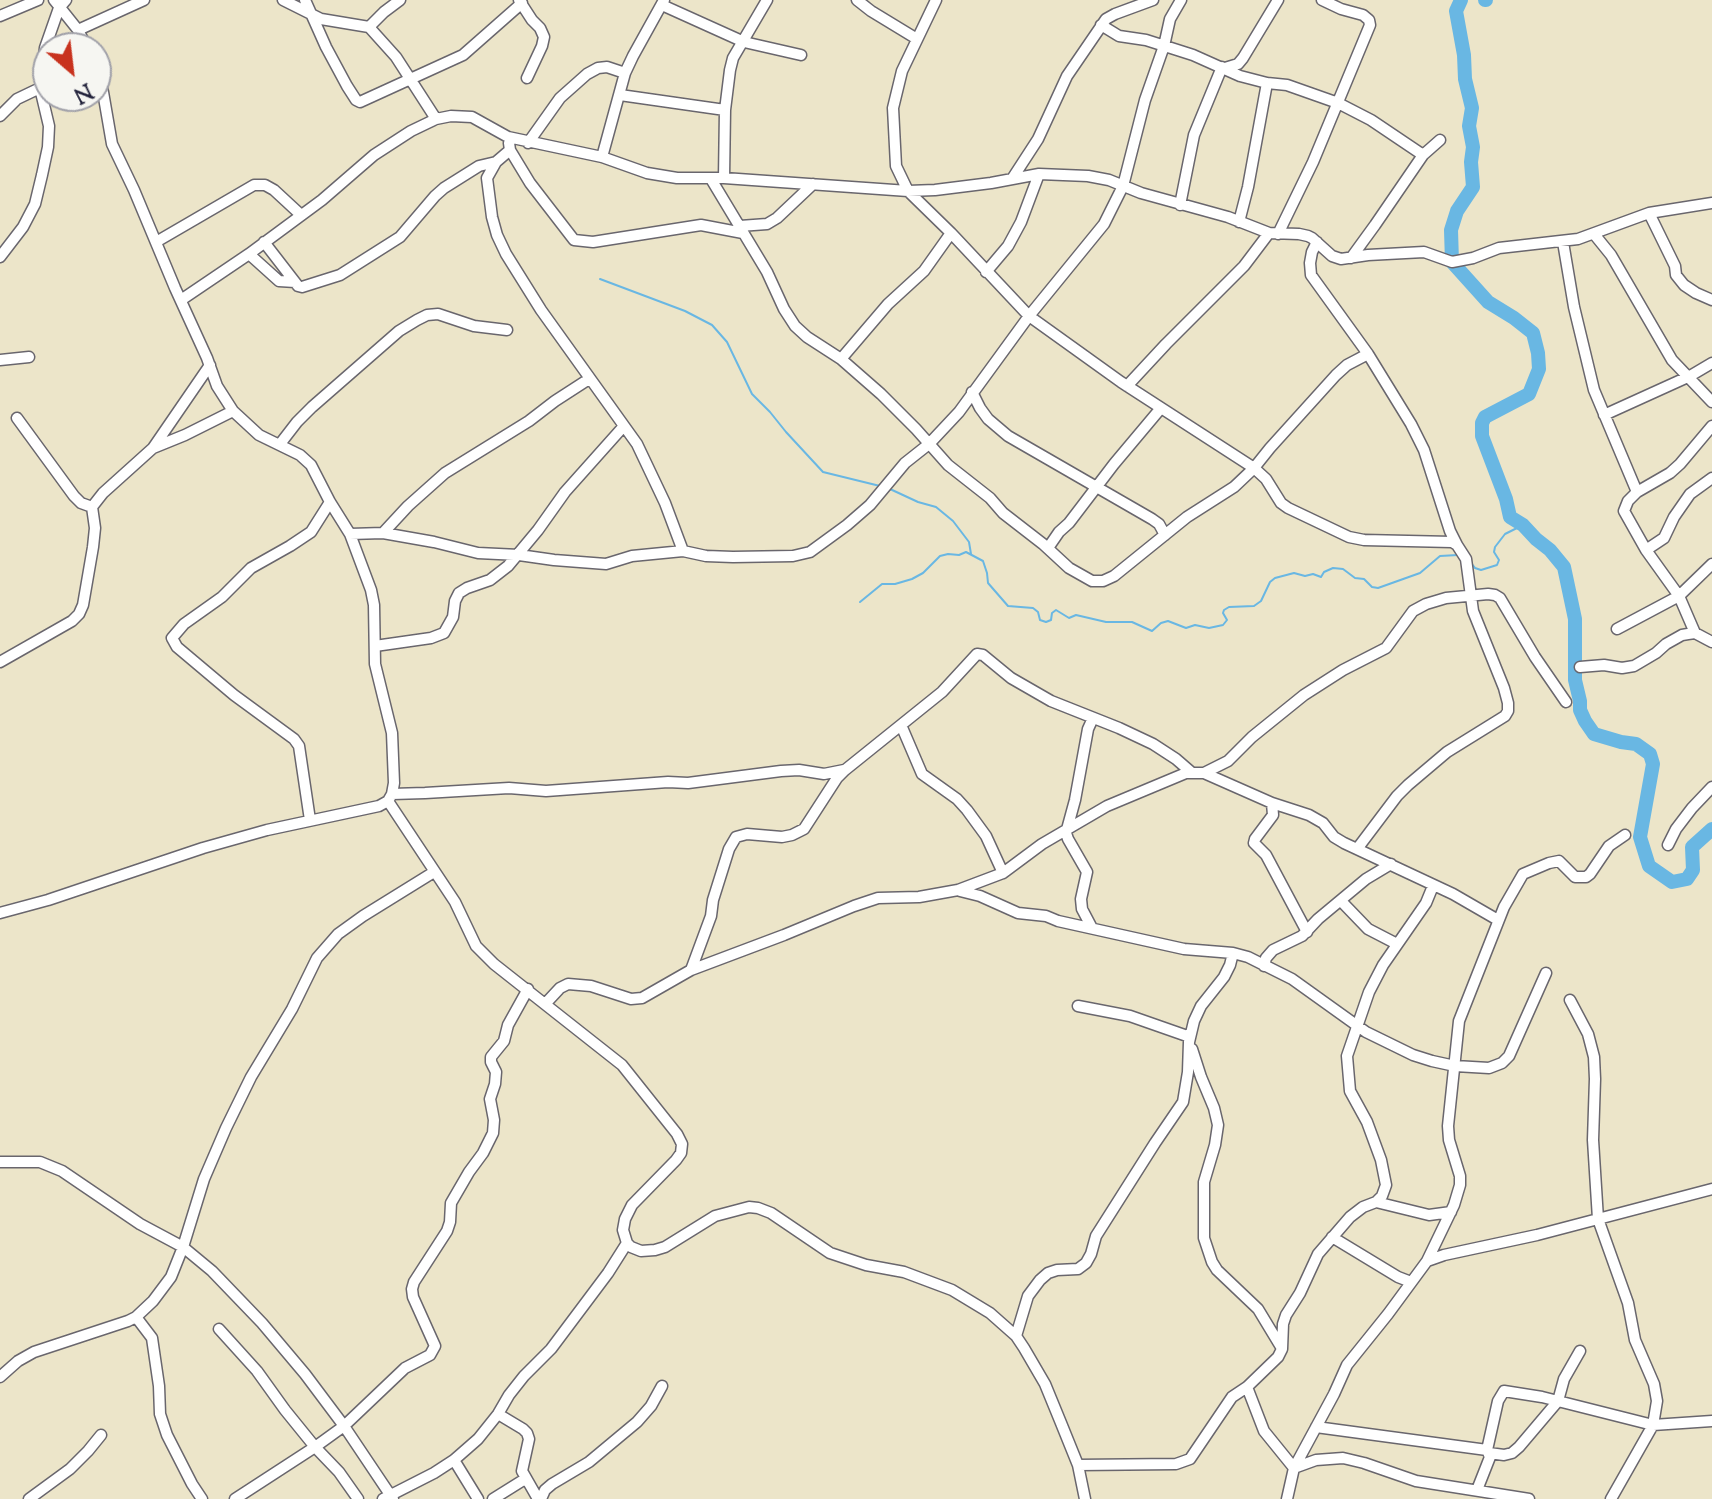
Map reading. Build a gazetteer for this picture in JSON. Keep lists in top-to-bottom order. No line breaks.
{"north":"bottom right"}
